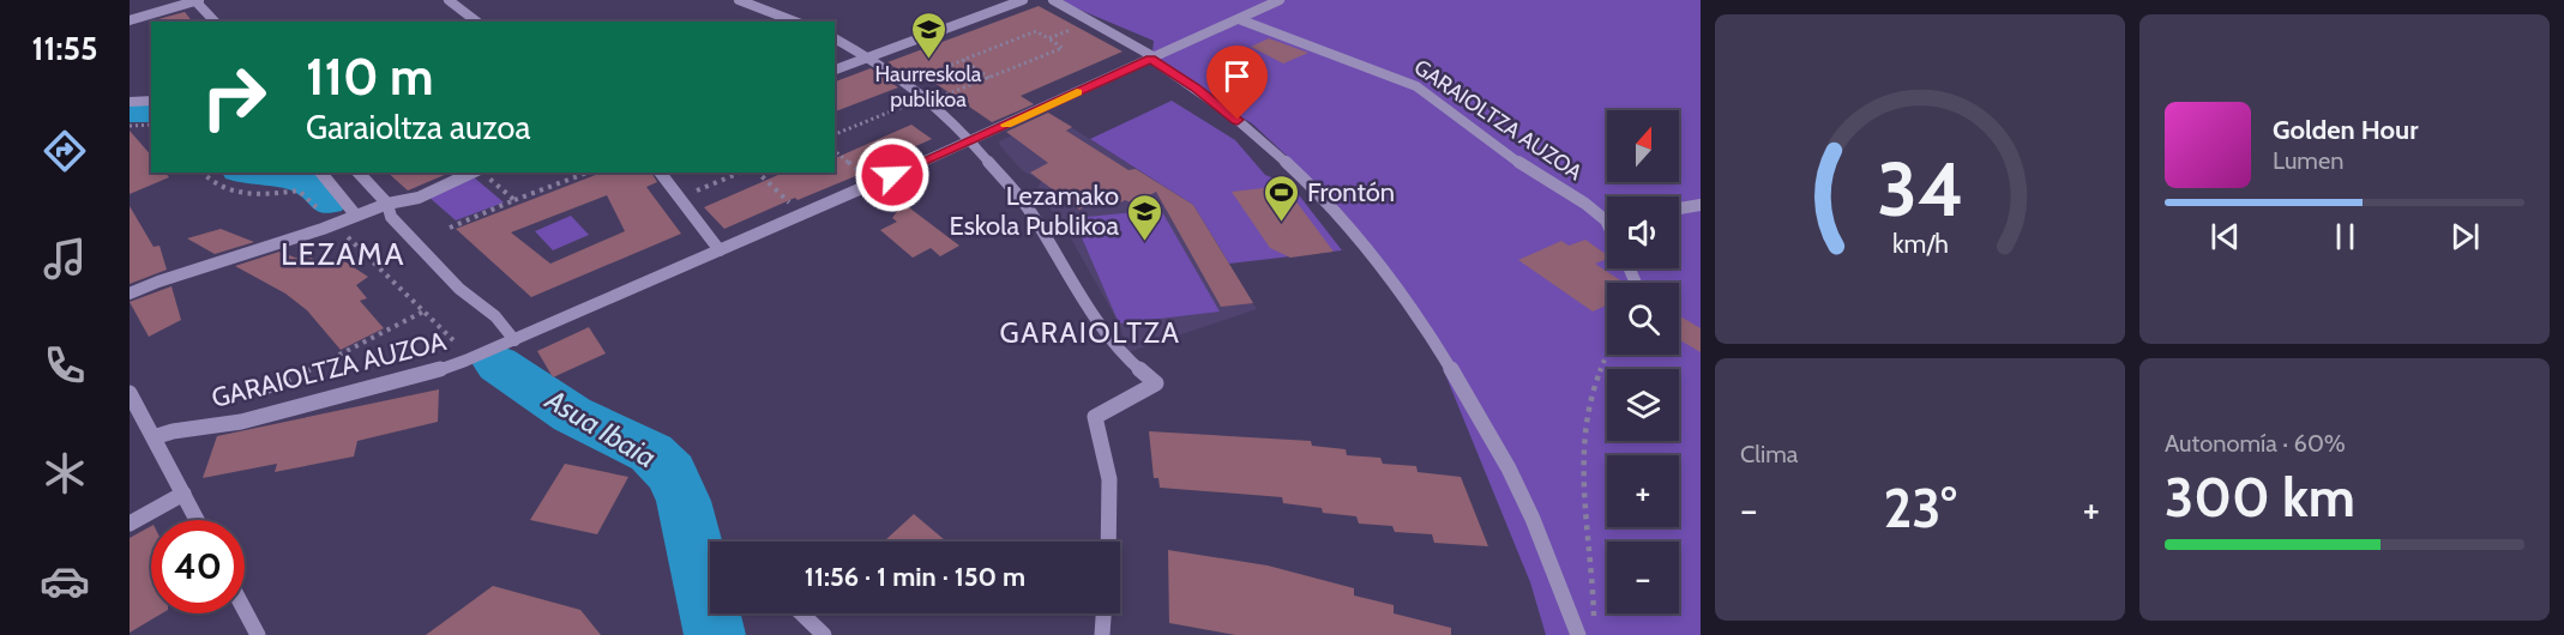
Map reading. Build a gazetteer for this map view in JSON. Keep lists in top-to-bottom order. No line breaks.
{"streets":{"street":["GARAIOLTZA AUZOA"]},"districts":["LEZAMA","GARAIOLTZA"],"water":["Asua Ibaia"],"places":{"school or university":["Haurreskola publikoa","Lezamako Eskola Publikoa"],"sports":["Frontón"]},"north":"top","page":{"tabs":"11:55","turn":["110 m","Garaioltza auzoa"],"song":["Golden Hour","Lumen"],"map_buttons":["+","−"],"tile":["Clima",["Autonomía · 60%","300 km"]],"heat":["−","23°","+"],"limit":"40","trip":"11:56 · 1 min · 150 m","gauge":["34","km/h"]}}
